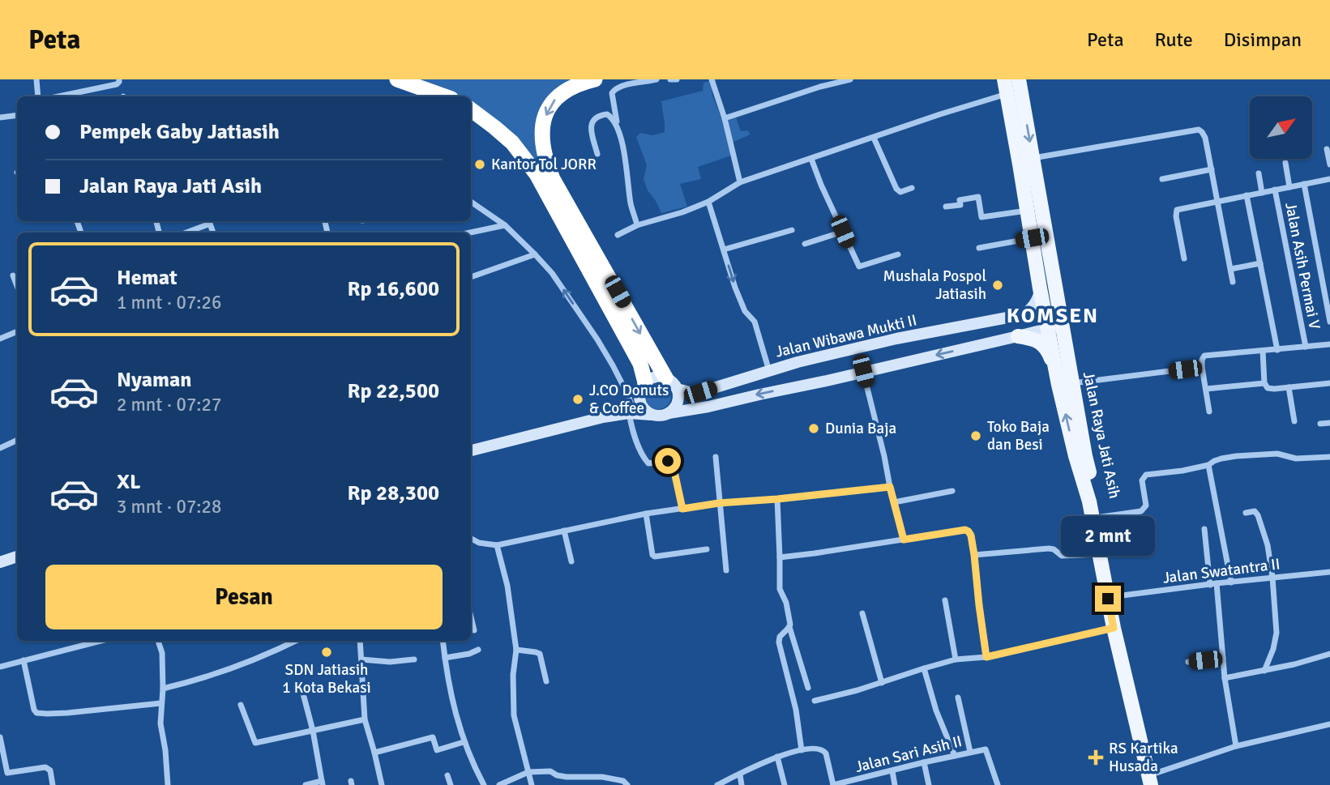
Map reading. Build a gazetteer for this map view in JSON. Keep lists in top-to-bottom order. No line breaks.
{"streets":{"main road":["Jalan Wibawa Mukti II","Jalan Raya Jati Asih"],"street":["Jalan Asih Permai V","Jalan Swatantra II","Jalan Sari Asih II"]},"crossings":[["Jalan Wibawa Mukti II","Jalan Raya Jati Asih"],["Jalan Raya Jati Asih","Jalan Swatantra II"]],"districts":["KOMSEN"],"places":{"other":["Kantor Tol JORR","Mushala Pospol Jatiasih","J.CO Donuts & Coffee","Dunia Baja","Toko Baja dan Besi","SDN Jatiasih 1 Kota Bekasi"],"health":["RS Kartika Husada"]},"north":"top right","page":{"header":"Peta","nav":["Peta","Rute","Disimpan"],"banner":["Pempek Gaby Jatiasih","Jalan Raya Jati Asih"],"list":[{"name":"Hemat","note":"1 mnt · 07:26","value":"Rp 16,600"},{"name":"Nyaman","note":"2 mnt · 07:27","value":"Rp 22,500"},{"name":"XL","note":"3 mnt · 07:28","value":"Rp 28,300"}],"bubble":"2 mnt","buttons":"Pesan"}}
